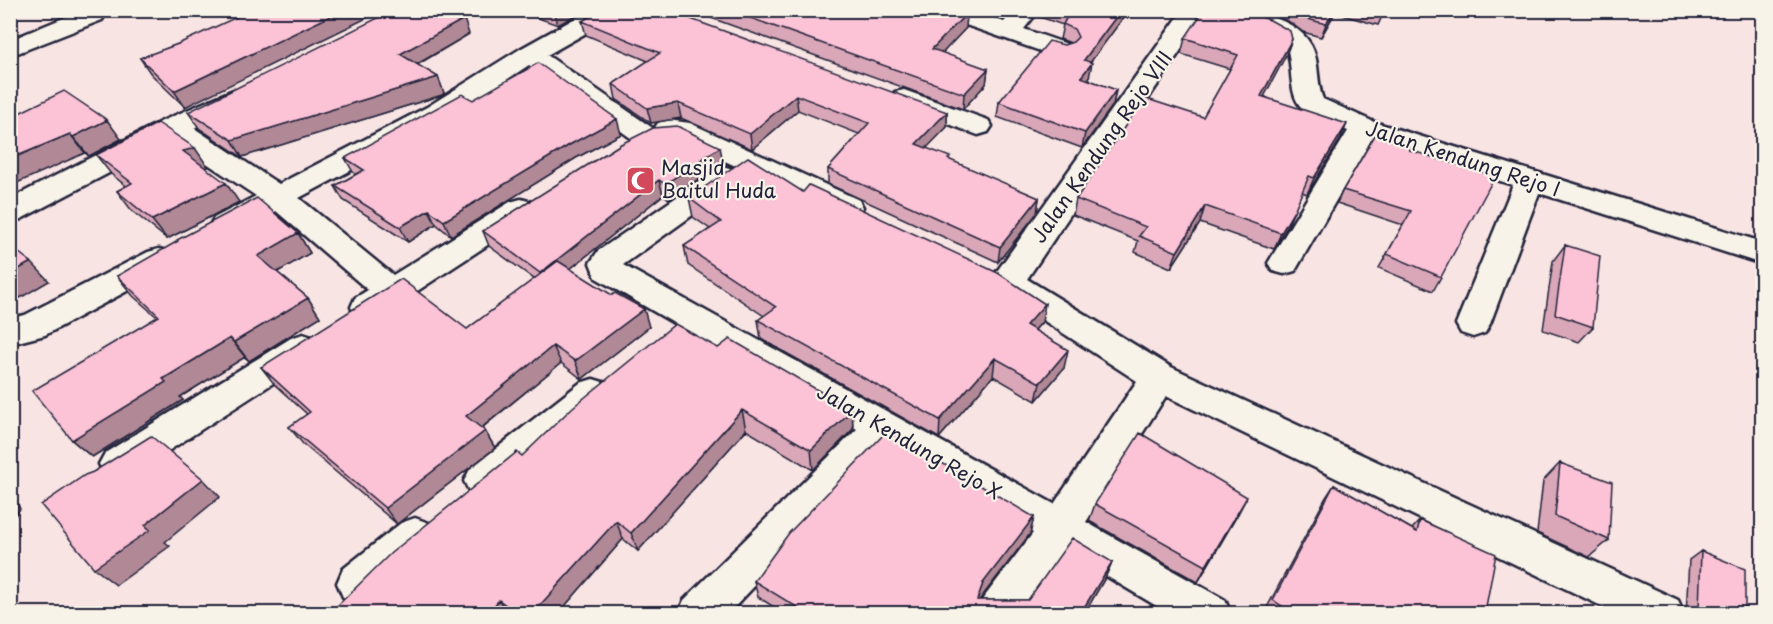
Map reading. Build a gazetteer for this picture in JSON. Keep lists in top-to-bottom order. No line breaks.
{"streets":{"street":["Jalan Kendung Rejo VIII","Jalan Kendung Rejo I","Jalan Kendung Rejo X"]},"places":{"mosque":["Masjid Baitul Huda"]}}
